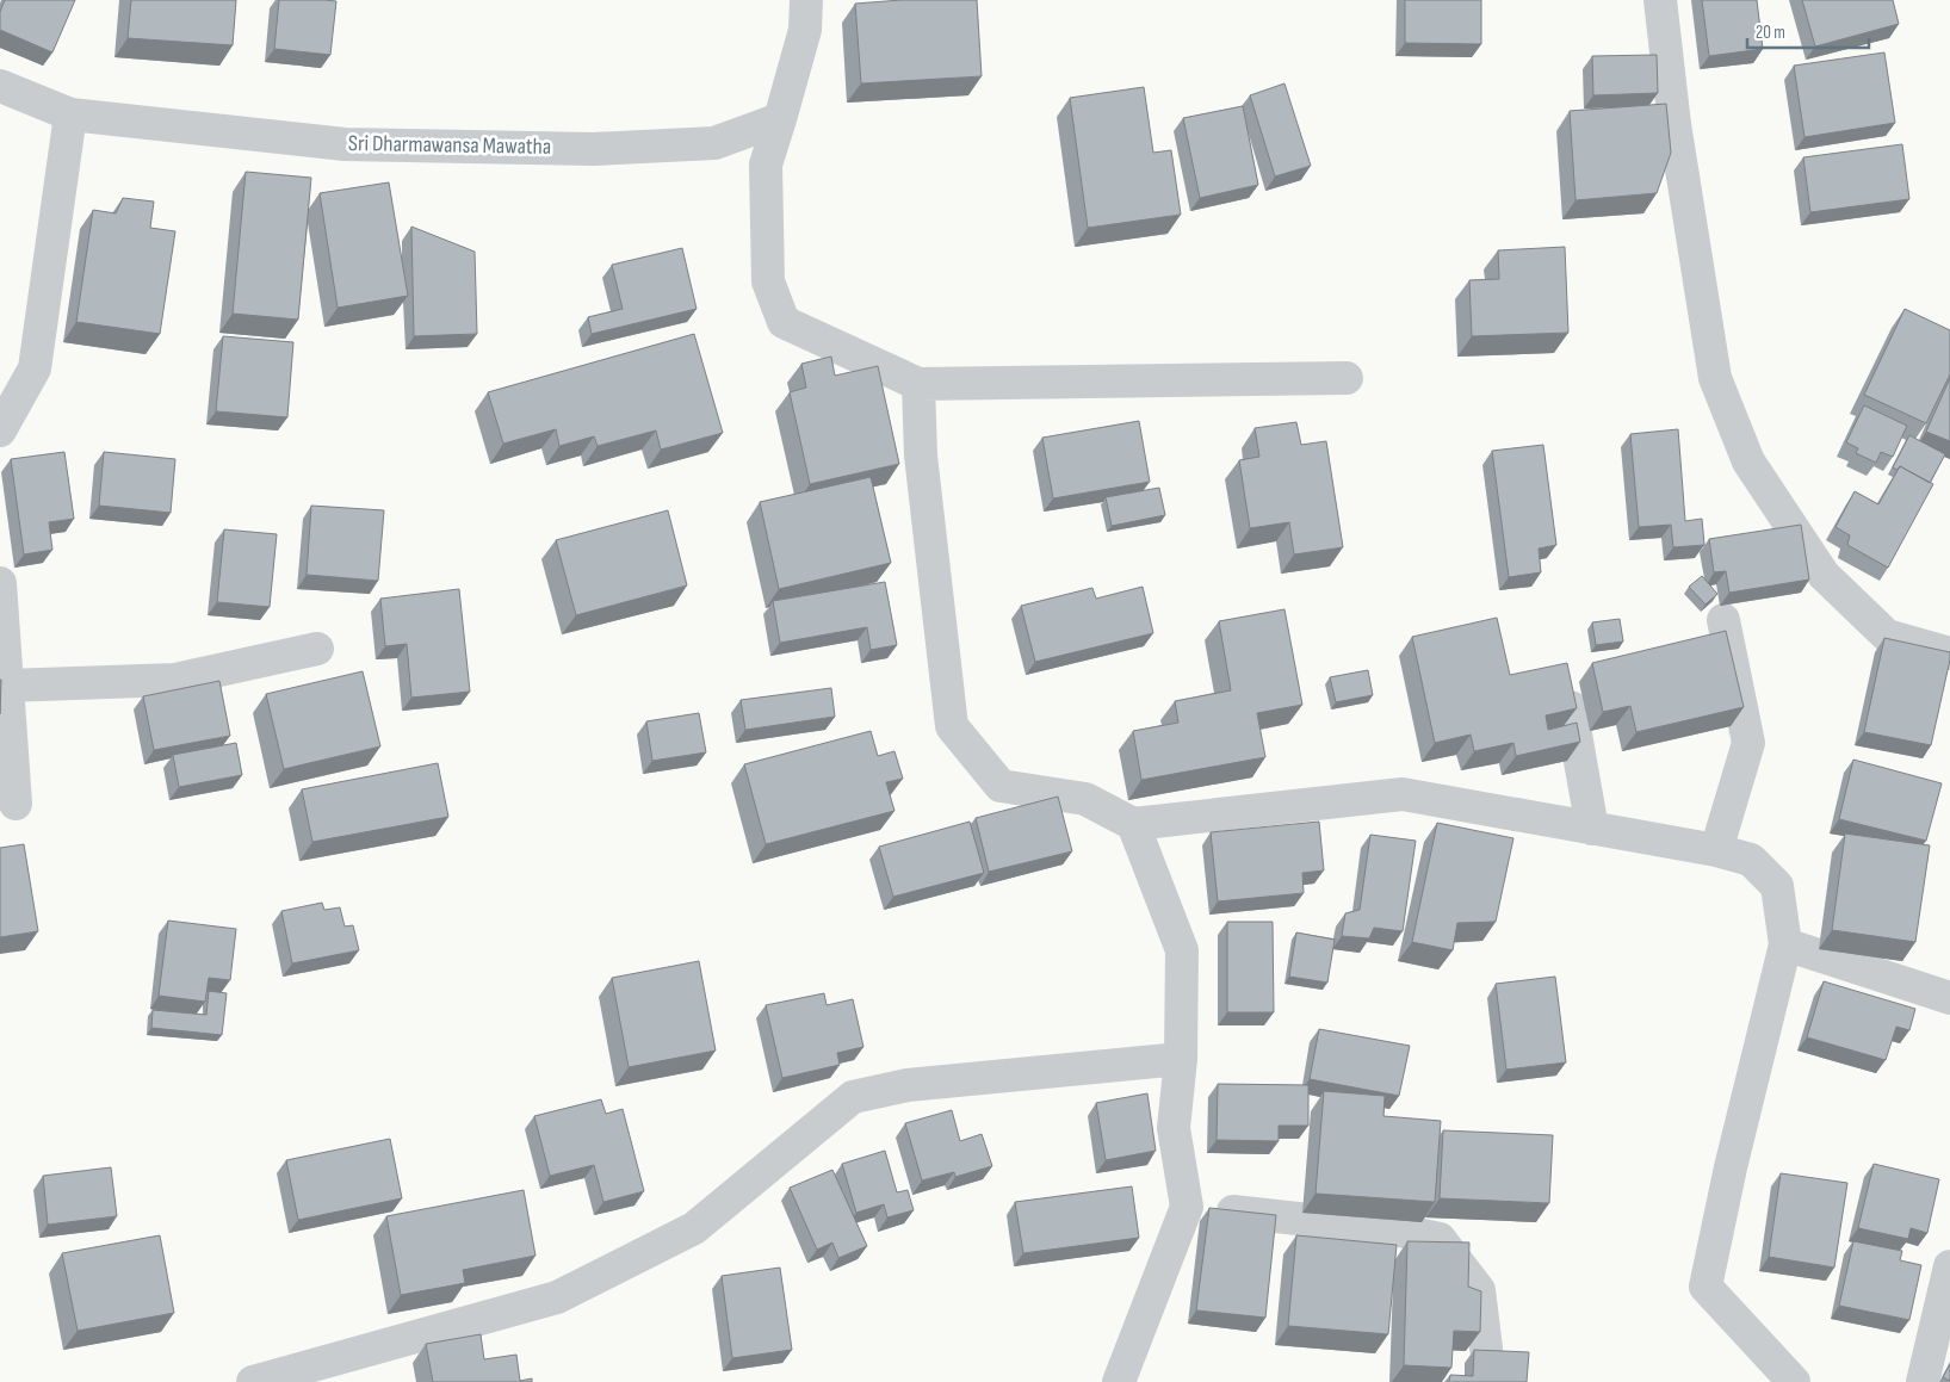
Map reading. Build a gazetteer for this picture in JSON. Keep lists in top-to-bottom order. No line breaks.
{"streets":{"street":["Sri Dharmawansa Mawatha"]},"scale_bar":"20 m"}
